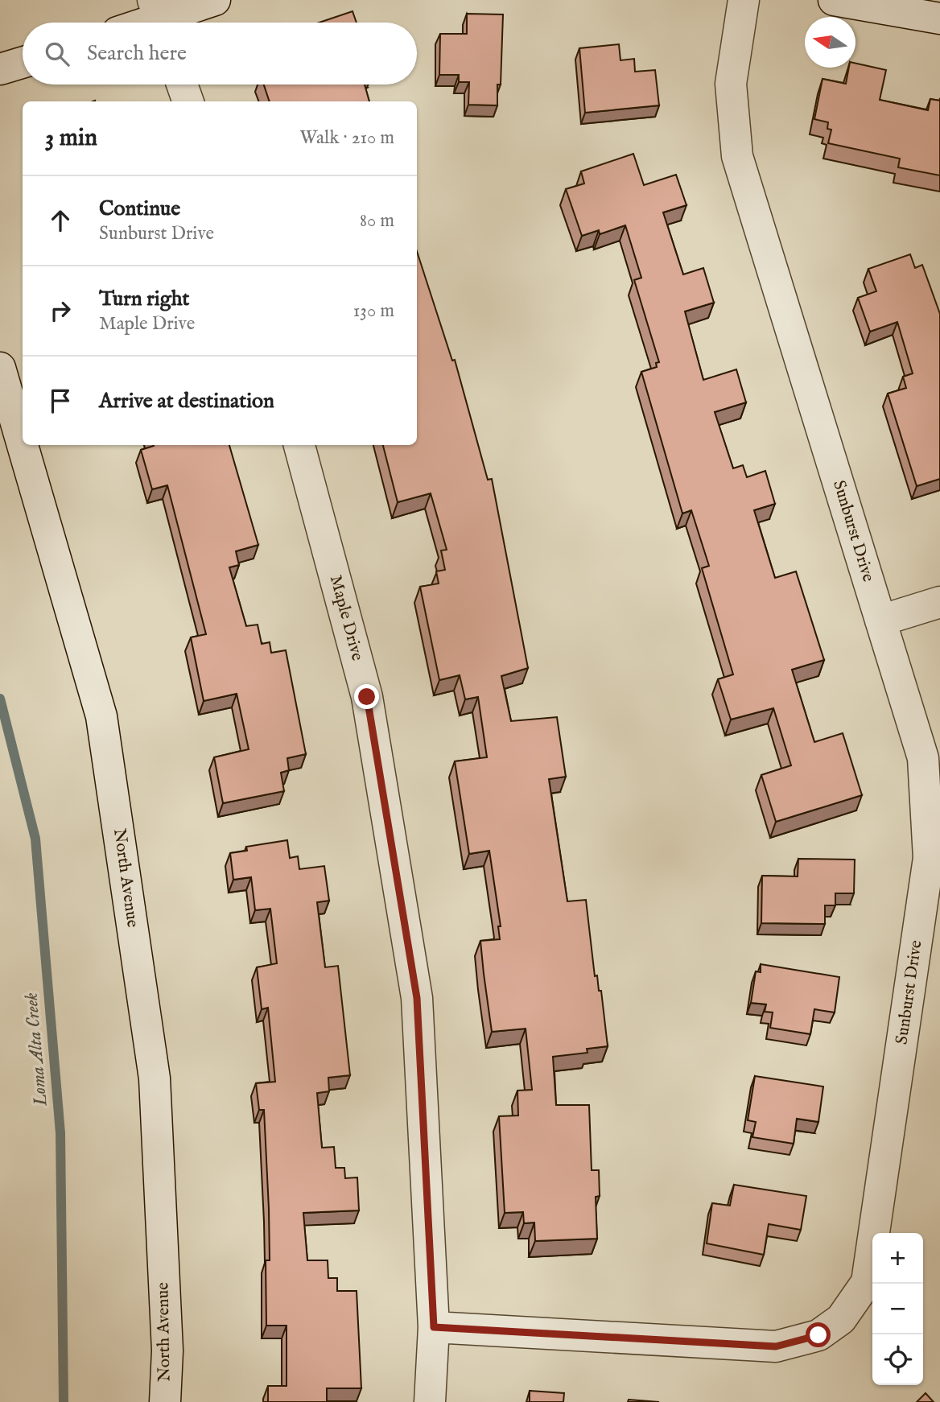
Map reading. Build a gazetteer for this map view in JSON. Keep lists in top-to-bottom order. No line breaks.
{"streets":{"street":["Sunburst Drive","Maple Drive","North Avenue"]},"crossings":[["Sunburst Drive","Maple Drive"]],"water":["Loma Alta Creek"],"north":"left","page":{"search":"Search here","heading":["3 min","Walk · 210 m"],"list":[["Continue","Sunburst Drive","80 m"],["Turn right","Maple Drive","130 m"],"Arrive at destination"],"map_buttons":["+","−"]}}
